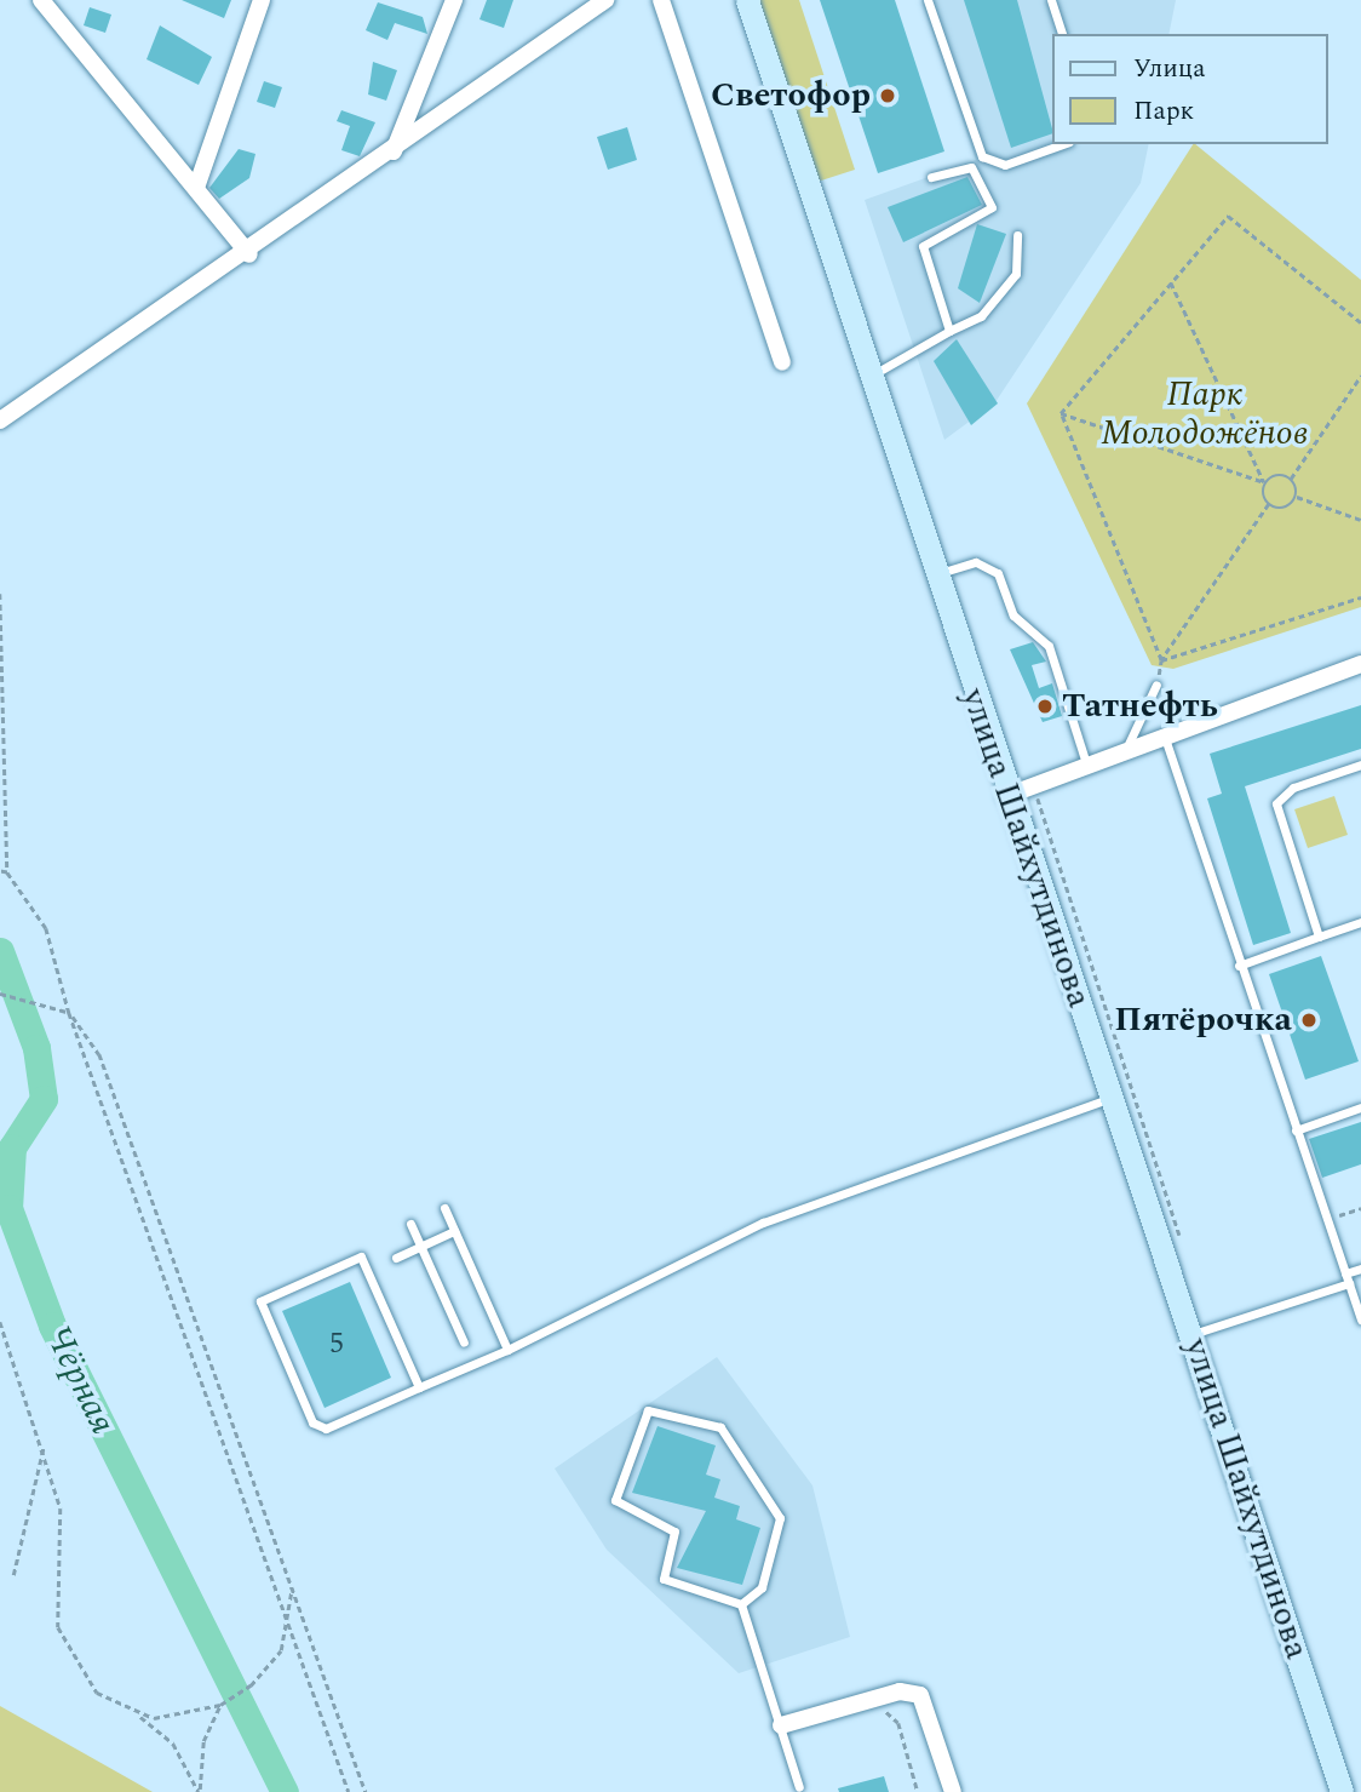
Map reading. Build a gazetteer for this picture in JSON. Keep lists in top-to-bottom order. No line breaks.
{"streets":{"main road":["улица Шайхутдинова"]},"water":["Чёрная"],"parks":["Парк Молодожёнов"],"places":["Светофор","Татнефть","Пятёрочка"],"house_numbers":["5"],"legend":["Улица","Парк"]}
